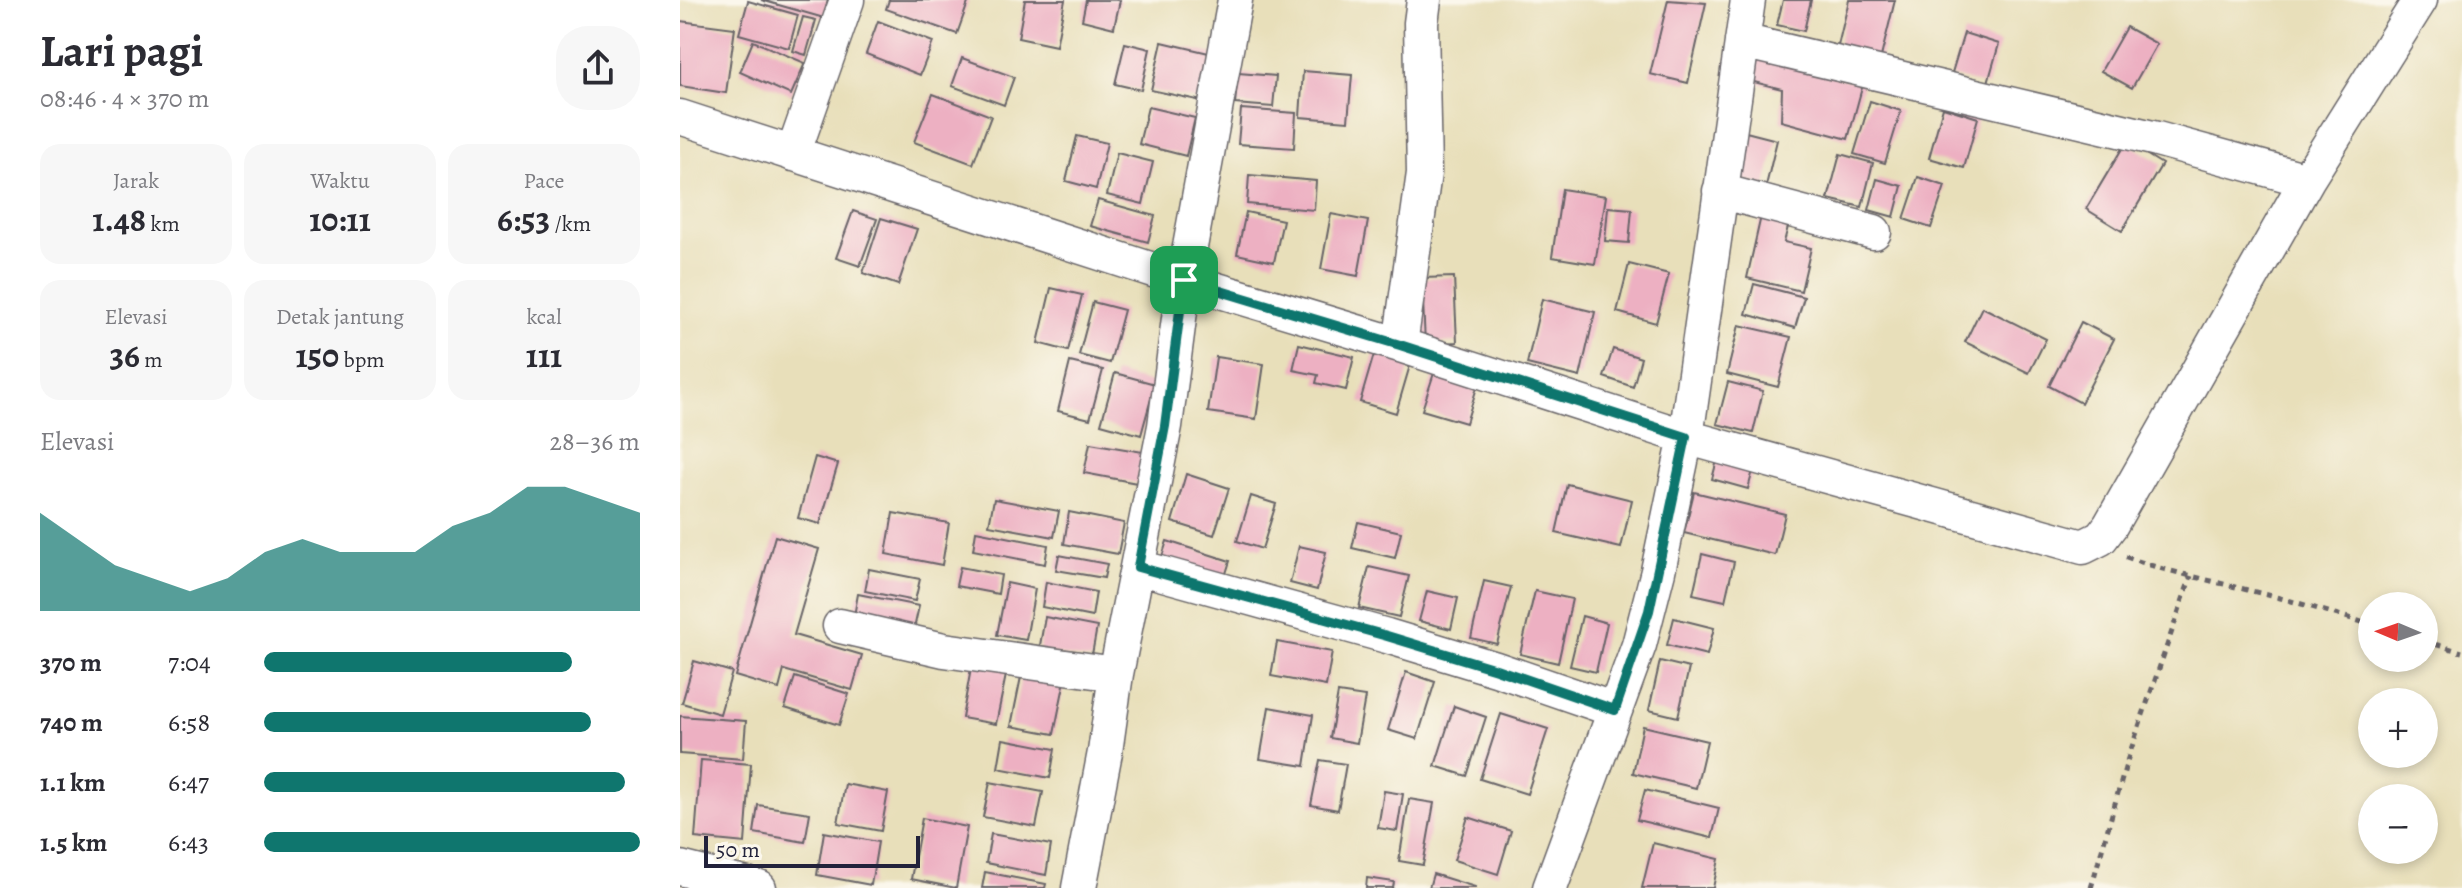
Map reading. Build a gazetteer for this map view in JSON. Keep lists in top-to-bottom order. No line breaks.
{"scale_bar":"50 m","north":"left","page":{"heading":["Lari pagi","08:46 · 4 × 370 m"],"stats":[["Jarak","1.48 km"],["Waktu","10:11"],["Pace","6:53 /km"],["Elevasi","36 m"],["Detak jantung","150 bpm"],["kcal","111"]],"chart":["Elevasi","28–36 m"],"map_buttons":["+","−"],"list":[{"name":"370 m","note":"7:04"},{"name":"740 m","note":"6:58"},{"name":"1.1 km","note":"6:47"},{"name":"1.5 km","note":"6:43"}],"scale":"50 m"}}
